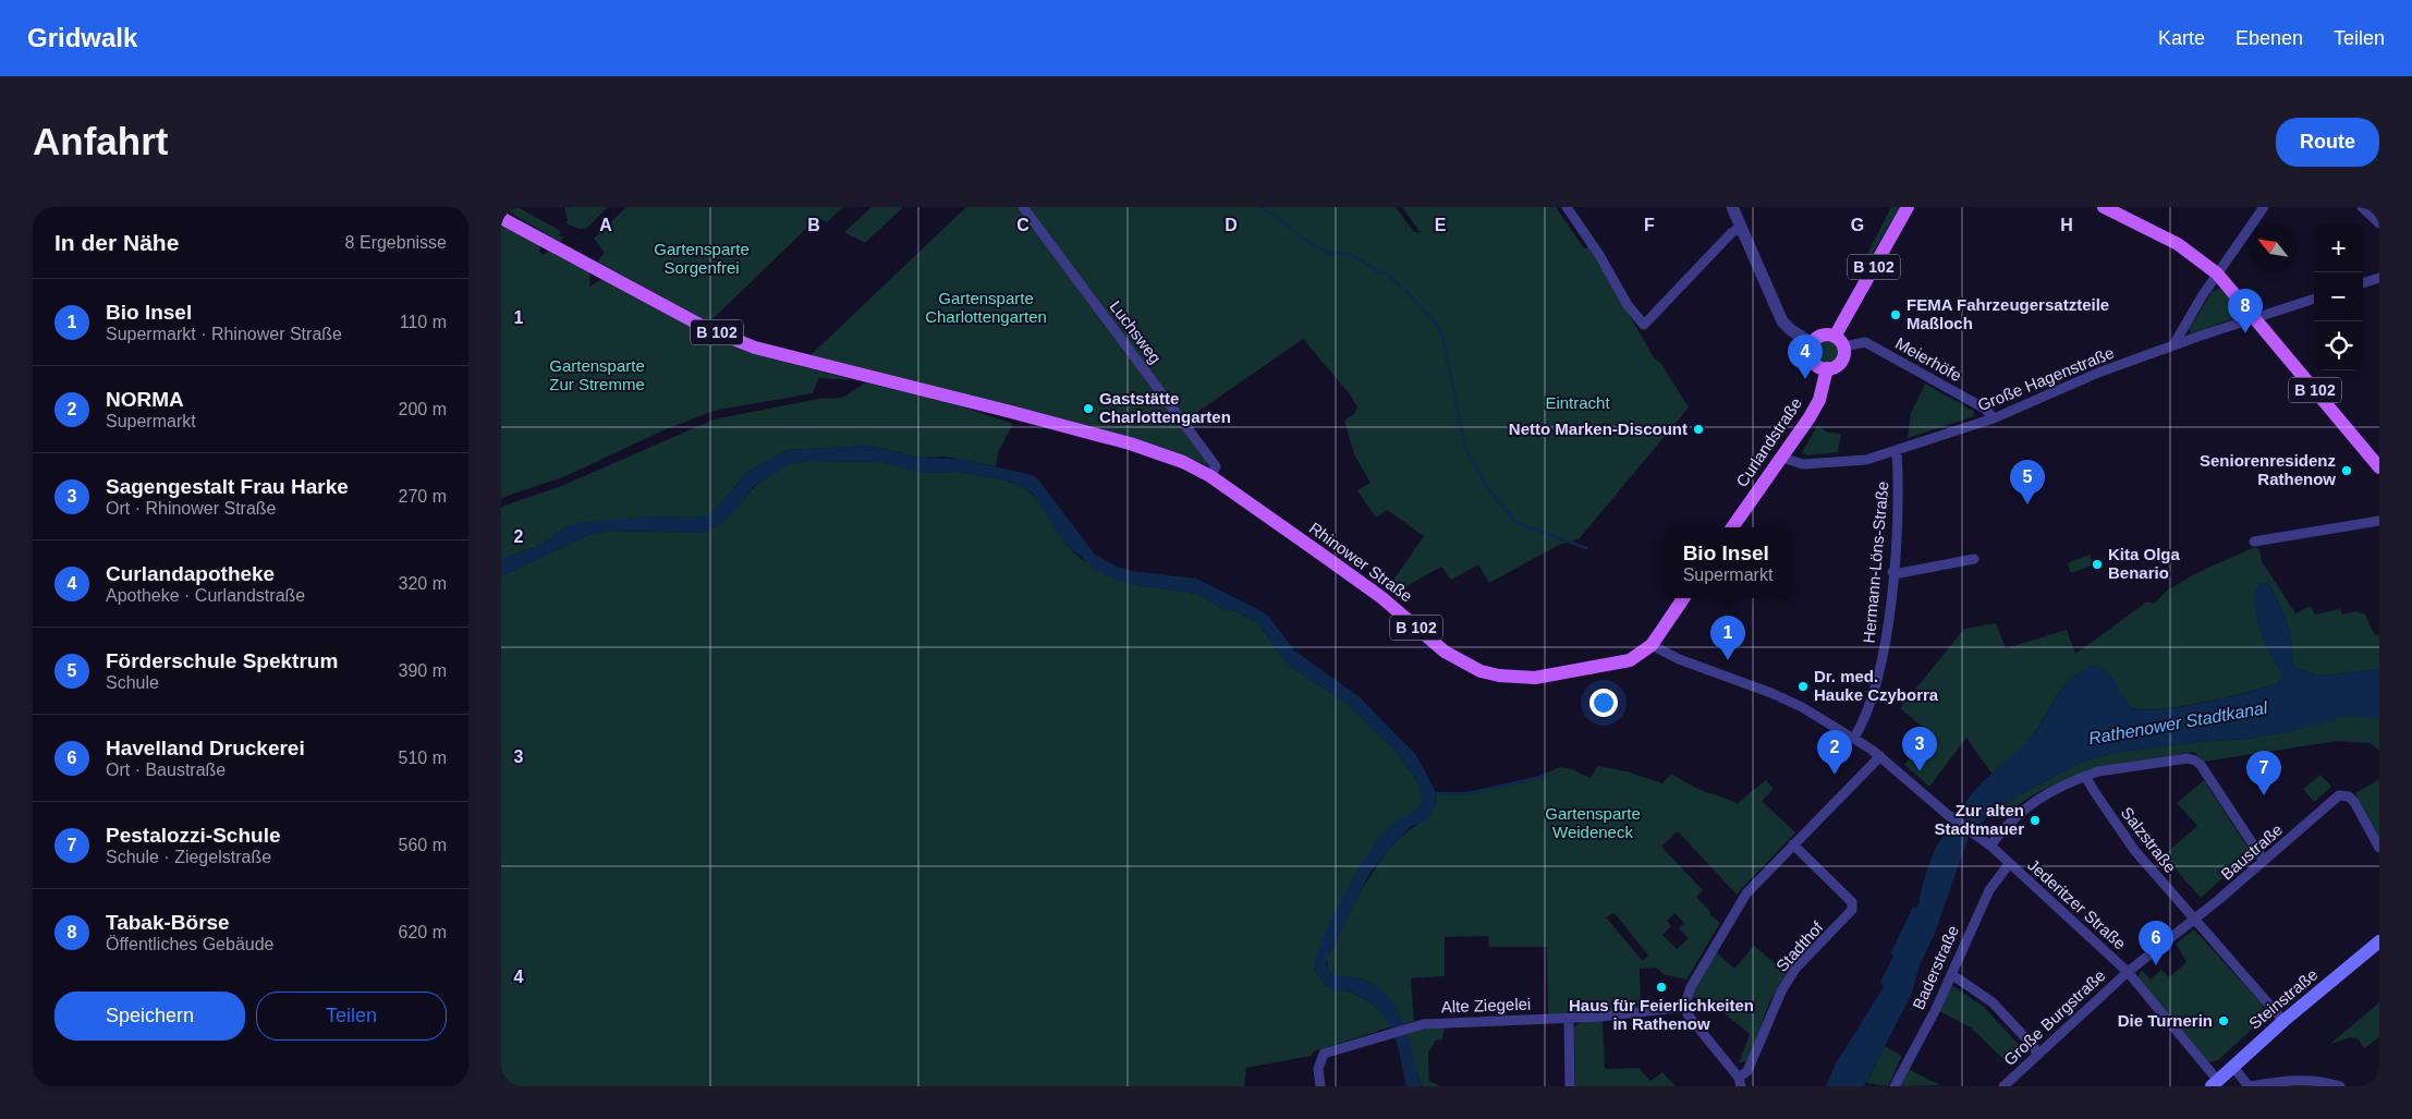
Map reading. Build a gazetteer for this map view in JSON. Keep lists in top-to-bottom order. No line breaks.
{"streets":{"main road":["B 102","Curlandstraße","Rhinower Straße","Steinstraße"],"street":["Luchsweg","Meierhöfe","Große Hagenstraße","Hermann-Löns-Straße","Salzstraße","Baustraße","Jederitzer Straße","Stadthof","Baderstraße","Alte Ziegelei","Große Burgstraße"]},"crossings":[["B 102","Meierhöfe"],["B 102","Große Hagenstraße"],["B 102","Curlandstraße"],["B 102","Rhinower Straße"],["Luchsweg","Rhinower Straße"],["Meierhöfe","Große Hagenstraße"],["Meierhöfe","Curlandstraße"],["Große Hagenstraße","Curlandstraße"],["Große Hagenstraße","Hermann-Löns-Straße"],["Salzstraße","Baustraße"],["Salzstraße","Steinstraße"],["Baustraße","Jederitzer Straße"],["Baustraße","Große Burgstraße"],["Jederitzer Straße","Baderstraße"],["Jederitzer Straße","Steinstraße"],["Jederitzer Straße","Große Burgstraße"]],"water":["Rathenower Stadtkanal"],"parks":["Gartensparte Sorgenfrei","Gartensparte Charlottengarten","Gartensparte Zur Stremme","Eintracht","Gartensparte Weideneck"],"places":["FEMA Fahrzeugersatzteile Maßloch","Gaststätte Charlottengarten","Netto Marken-Discount","Seniorenresidenz Rathenow","Kita Olga Benario","Dr. med. Hauke Czyborra","Zur alten Stadtmauer","Haus für Feierlichkeiten in Rathenow","Die Turnerin"],"north":"top left","page":{"header":"Gridwalk","nav":["Karte","Ebenen","Teilen"],"buttons":["Route",["Speichern","Teilen"]],"title":"Anfahrt","heading":["In der Nähe","8 Ergebnisse"],"map_buttons":["+","−"],"list":[{"mark":"1","name":"Bio Insel","note":"Supermarkt · Rhinower Straße","value":"110 m"},{"mark":"2","name":"NORMA","note":"Supermarkt","value":"200 m"},{"mark":"3","name":"Sagengestalt Frau Harke","note":"Ort · Rhinower Straße","value":"270 m"},{"mark":"4","name":"Curlandapotheke","note":"Apotheke · Curlandstraße","value":"320 m"},{"mark":"5","name":"Förderschule Spektrum","note":"Schule","value":"390 m"},{"mark":"6","name":"Havelland Druckerei","note":"Ort · Baustraße","value":"510 m"},{"mark":"7","name":"Pestalozzi-Schule","note":"Schule · Ziegelstraße","value":"560 m"},{"mark":"8","name":"Tabak-Börse","note":"Öffentliches Gebäude","value":"620 m"}],"pins":["8","4","5","1","3","2","7","6"],"popup":["Bio Insel","Supermarkt"]},"grid":{"columns":["A","B","C","D","E","F","G","H"],"rows":["1","2","3","4"]}}
